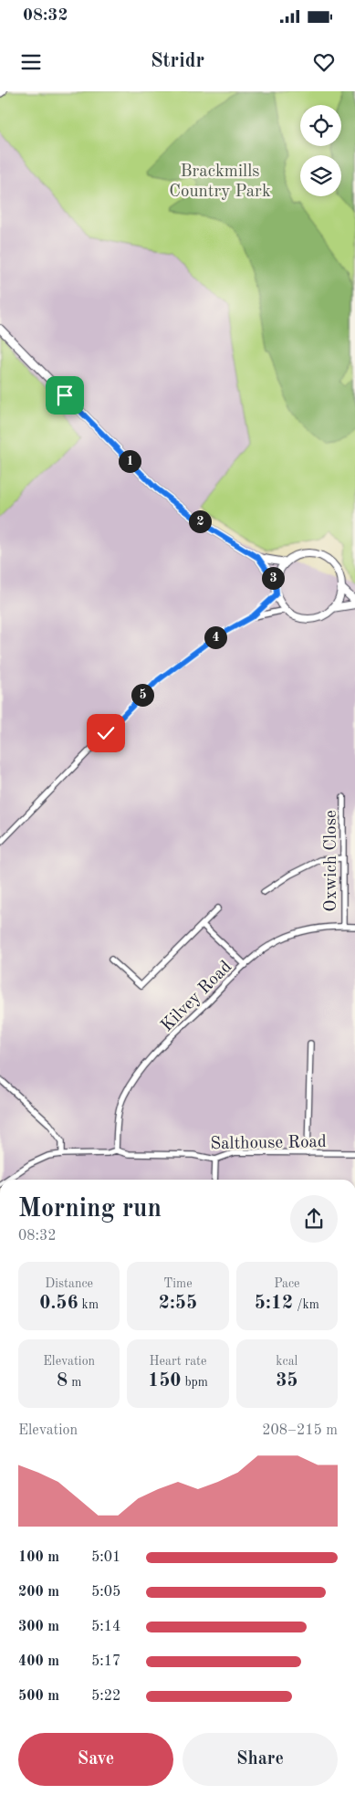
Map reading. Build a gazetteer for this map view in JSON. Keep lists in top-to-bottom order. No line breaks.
{"streets":{"street":["Oxwich Close","Kilvey Road","Salthouse Road"]},"crossings":[["Oxwich Close","Kilvey Road"],["Kilvey Road","Salthouse Road"]],"parks":["Brackmills Country Park"],"page":{"status":"08:32","header":"Stridr","pins":["1","2","3","4","5"],"heading":["Morning run","08:32"],"stats":[["Distance","0.56 km"],["Time","2:55"],["Pace","5:12 /km"],["Elevation","8 m"],["Heart rate","150 bpm"],["kcal","35"]],"chart":["Elevation","208–215 m"],"list":[{"name":"100 m","note":"5:01"},{"name":"200 m","note":"5:05"},{"name":"300 m","note":"5:14"},{"name":"400 m","note":"5:17"},{"name":"500 m","note":"5:22"}],"buttons":["Save","Share"]}}
